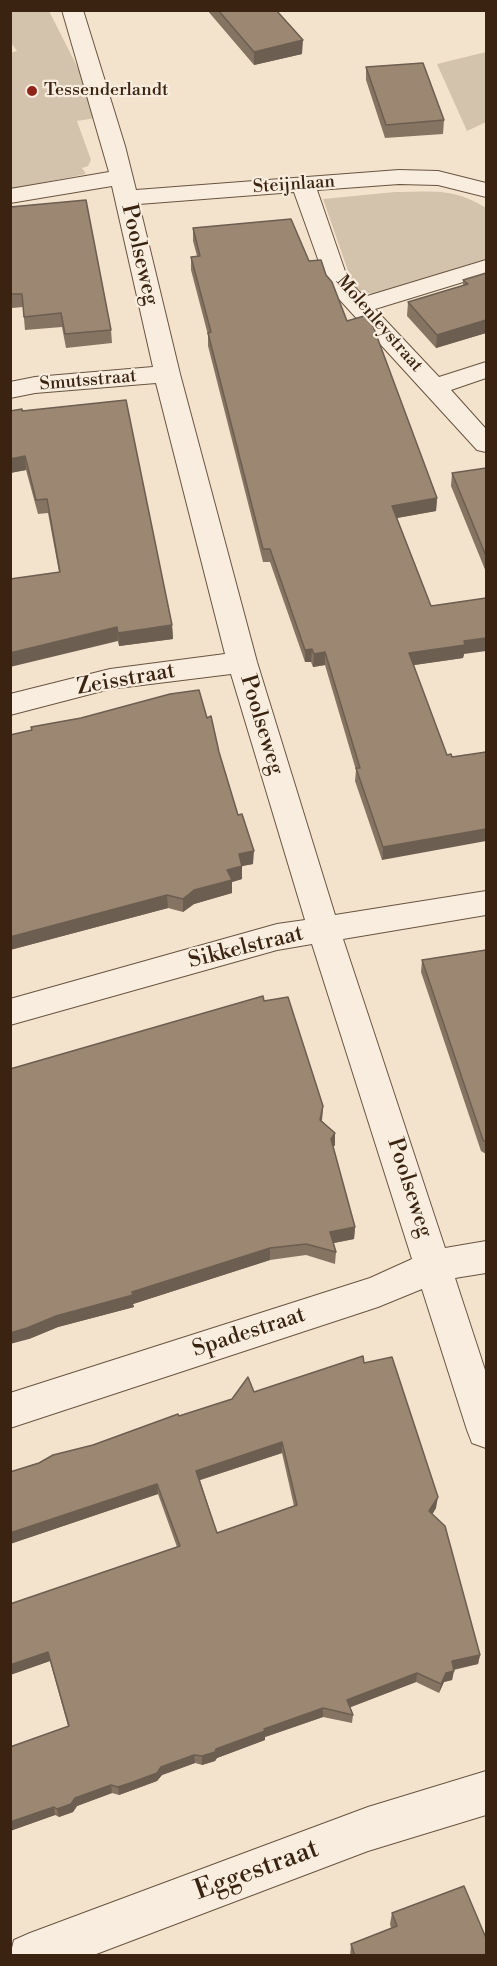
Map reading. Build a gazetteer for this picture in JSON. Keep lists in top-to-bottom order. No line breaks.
{"streets":{"street":["Steijnlaan","Poolseweg","Molenleystraat","Smutsstraat","Zeisstraat","Sikkelstraat","Spadestraat","Eggestraat"]},"crossings":[["Steijnlaan","Poolseweg"],["Steijnlaan","Molenleystraat"],["Poolseweg","Smutsstraat"],["Poolseweg","Zeisstraat"],["Poolseweg","Sikkelstraat"],["Poolseweg","Spadestraat"]],"places":["Tessenderlandt"]}
